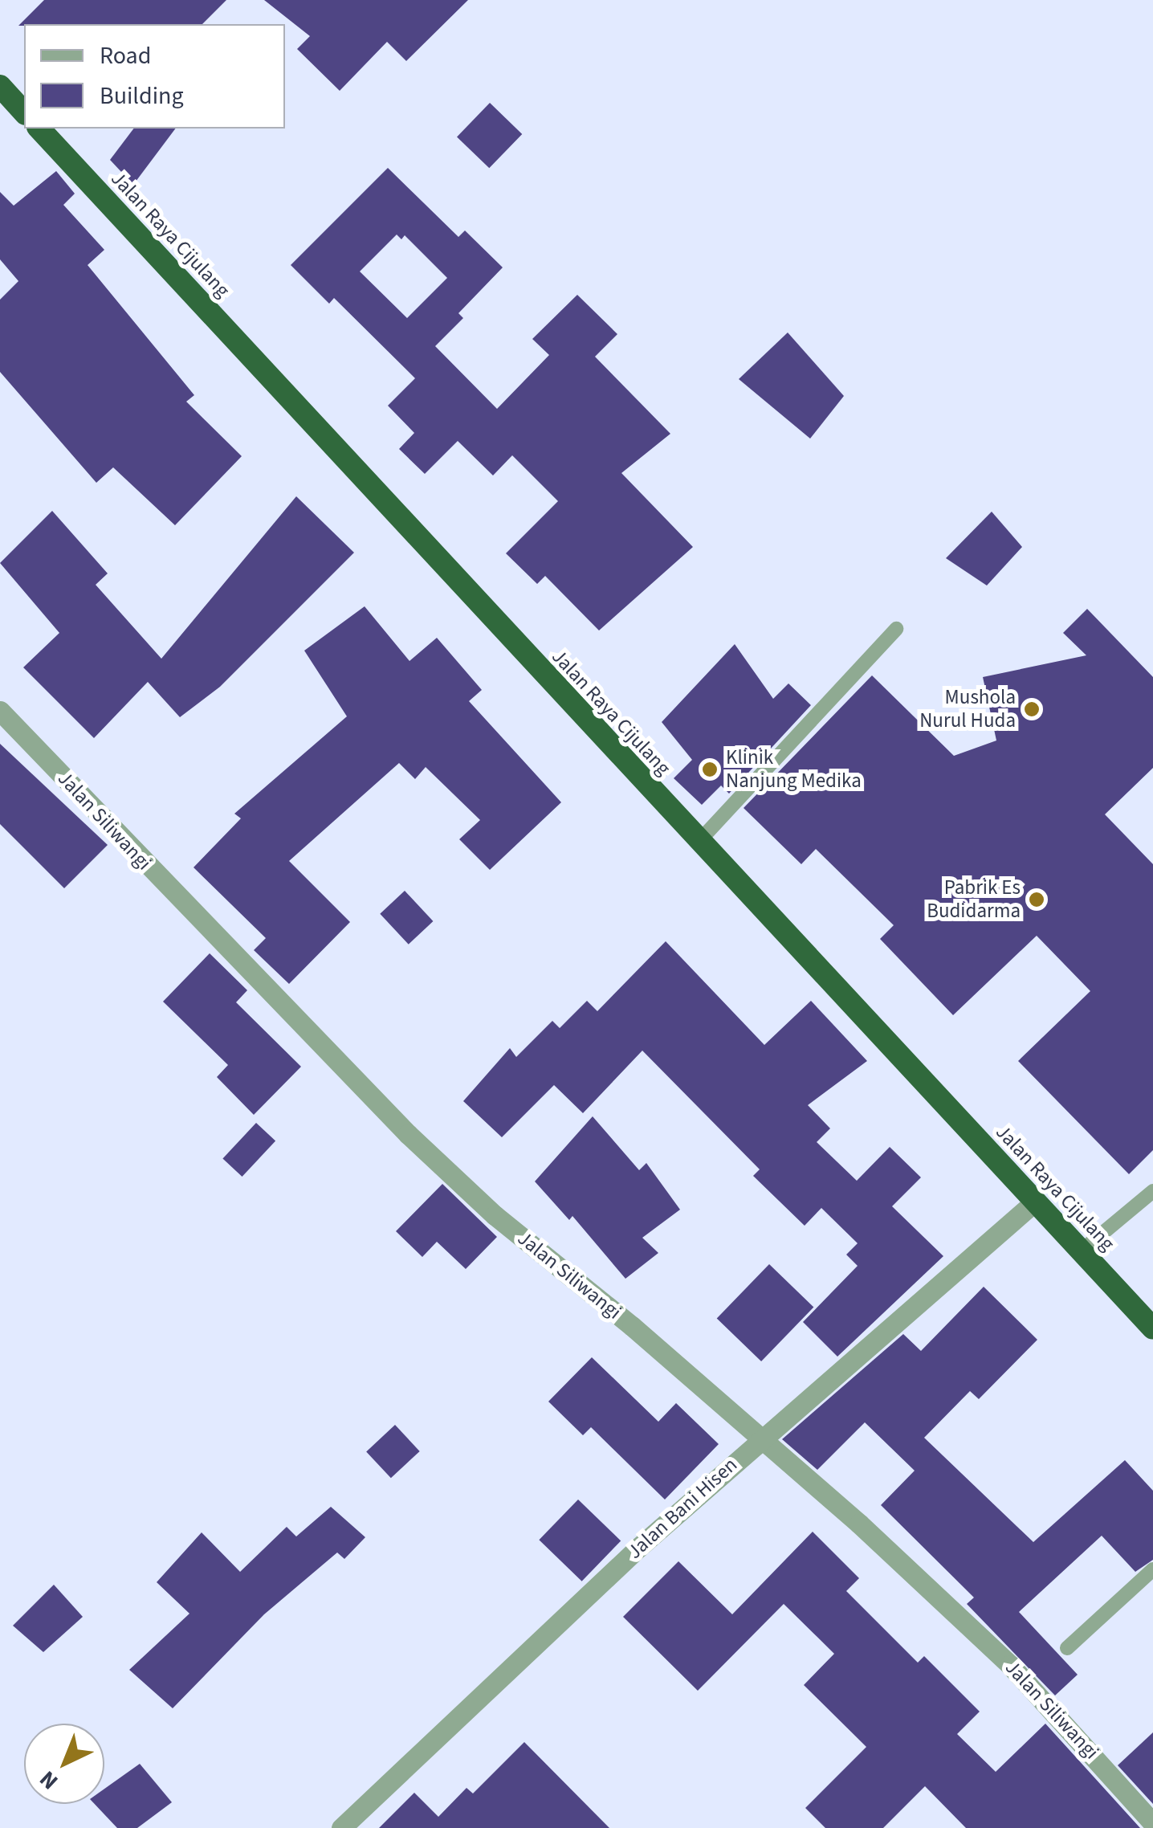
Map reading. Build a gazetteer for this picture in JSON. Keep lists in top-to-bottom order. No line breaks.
{"streets":{"highway":["Jalan Raya Cijulang"],"street":["Jalan Siliwangi","Jalan Bani Hisen"]},"crossings":[["Jalan Raya Cijulang","Jalan Bani Hisen"],["Jalan Siliwangi","Jalan Bani Hisen"]],"places":["Mushola Nurul Huda","Klinik Nanjung Medika","Pabrik Es Budidarma"],"legend":["Road","Building"],"north":"bottom left"}
